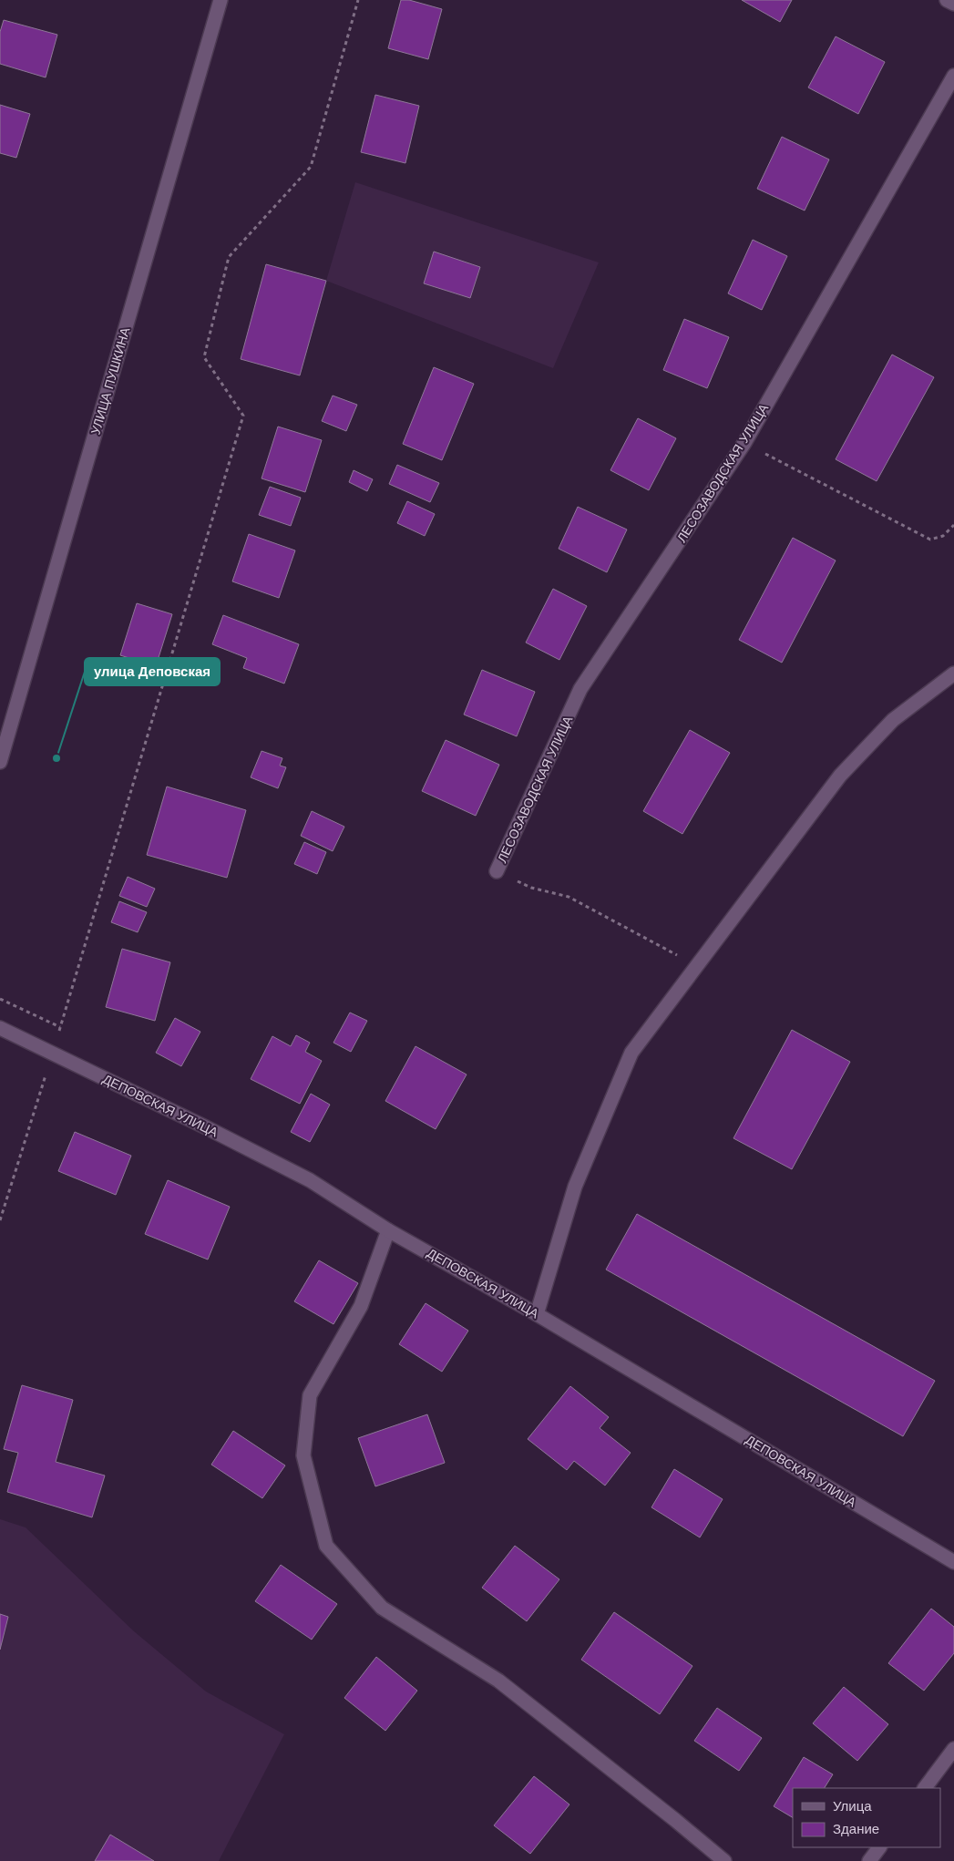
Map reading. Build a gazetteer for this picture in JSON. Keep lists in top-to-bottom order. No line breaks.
{"streets":{"street":["УЛИЦА ПУШКИНА","ЛЕСОЗАВОДСКАЯ УЛИЦА","ДЕПОВСКАЯ УЛИЦА"]},"places":["улица Деповская"],"legend":["Улица","Здание"]}
